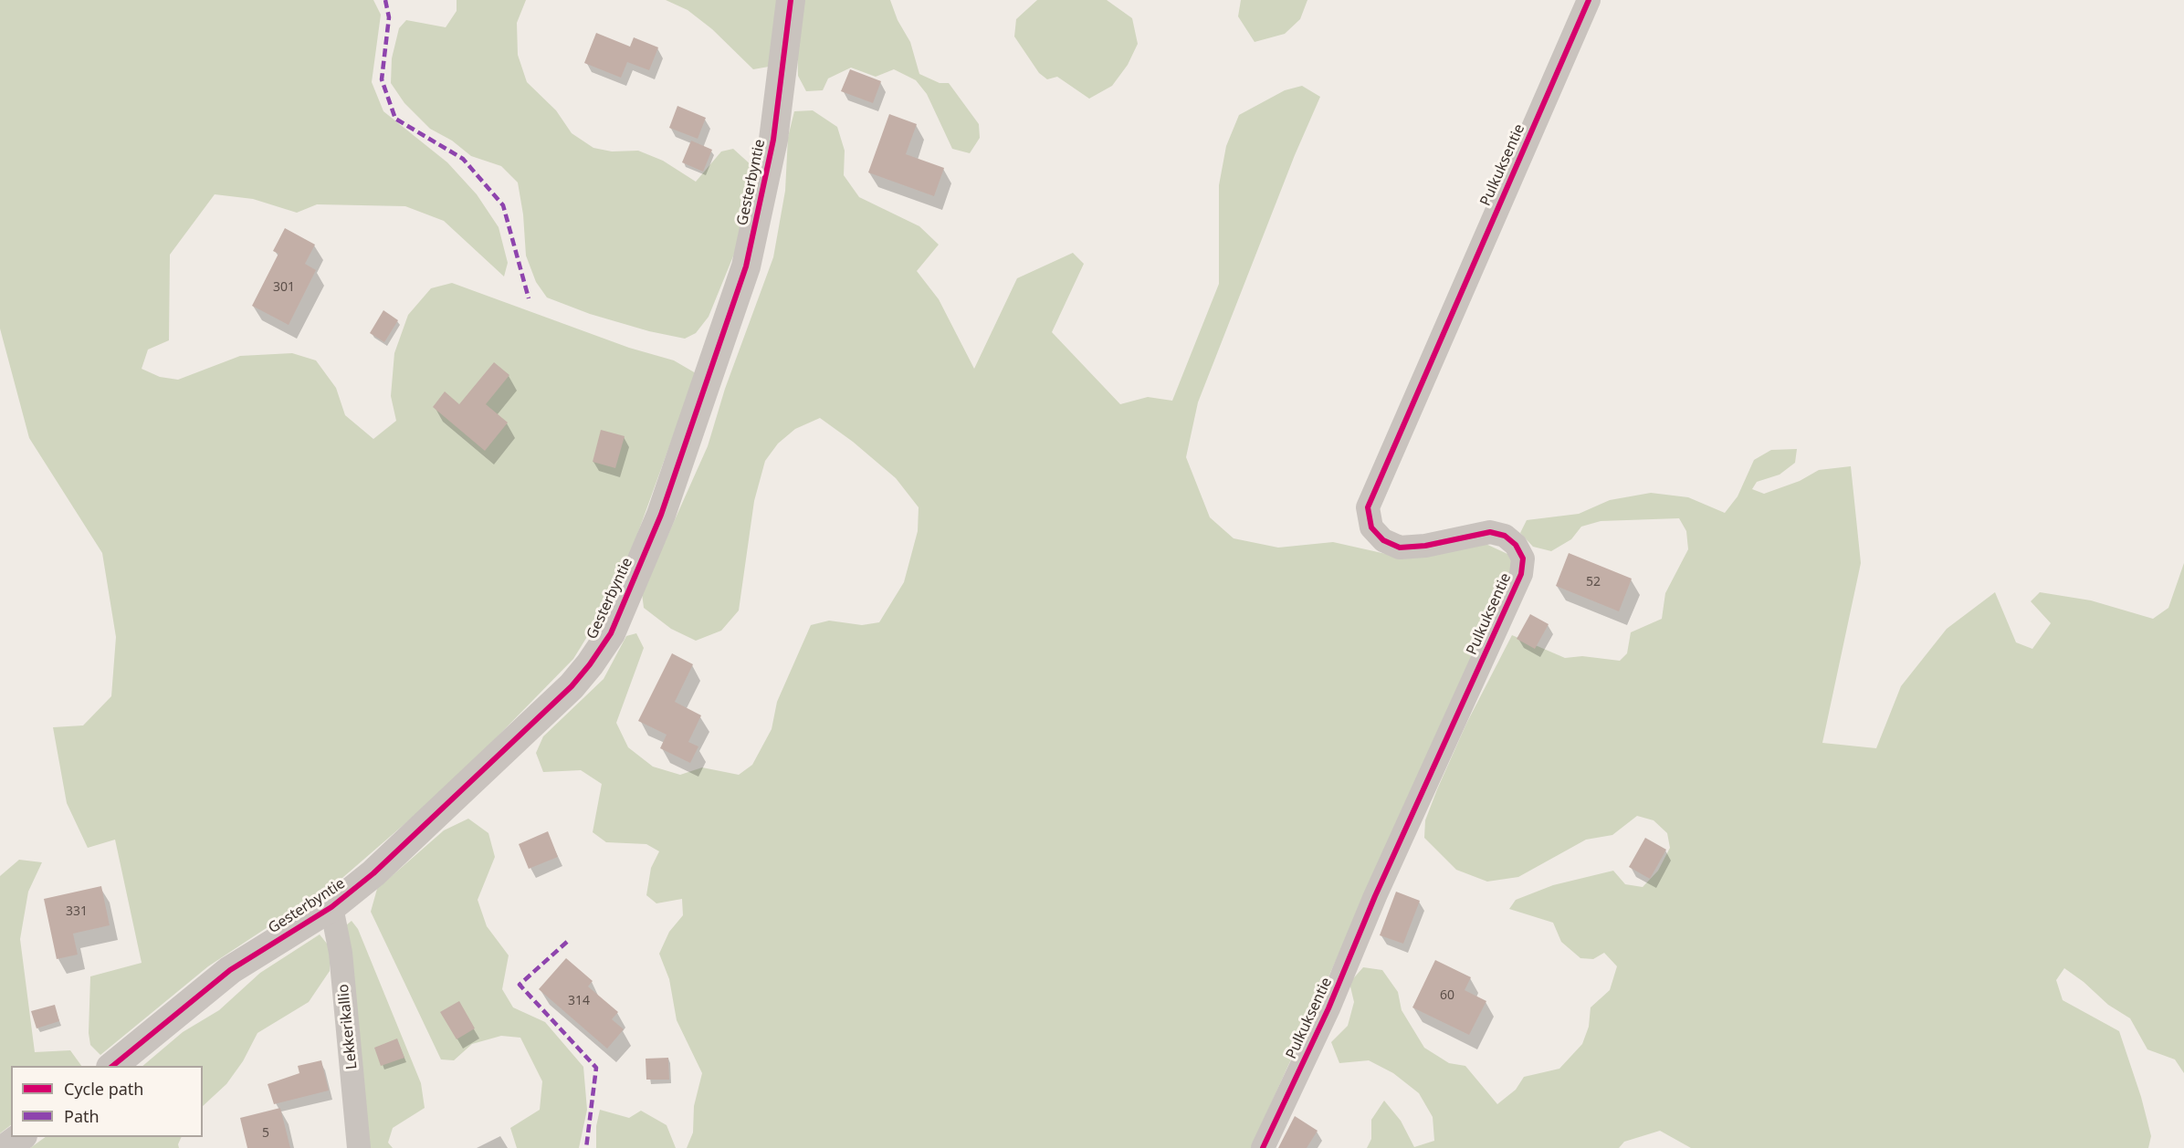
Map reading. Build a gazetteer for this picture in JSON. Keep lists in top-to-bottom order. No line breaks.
{"streets":{"street":["Pulkuksentie","Gesterbyntie","Lekkerikallio"]},"crossings":[["Gesterbyntie","Lekkerikallio"]],"house_numbers":["301","52","331","60","314","5"],"legend":["Cycle path","Path"]}
